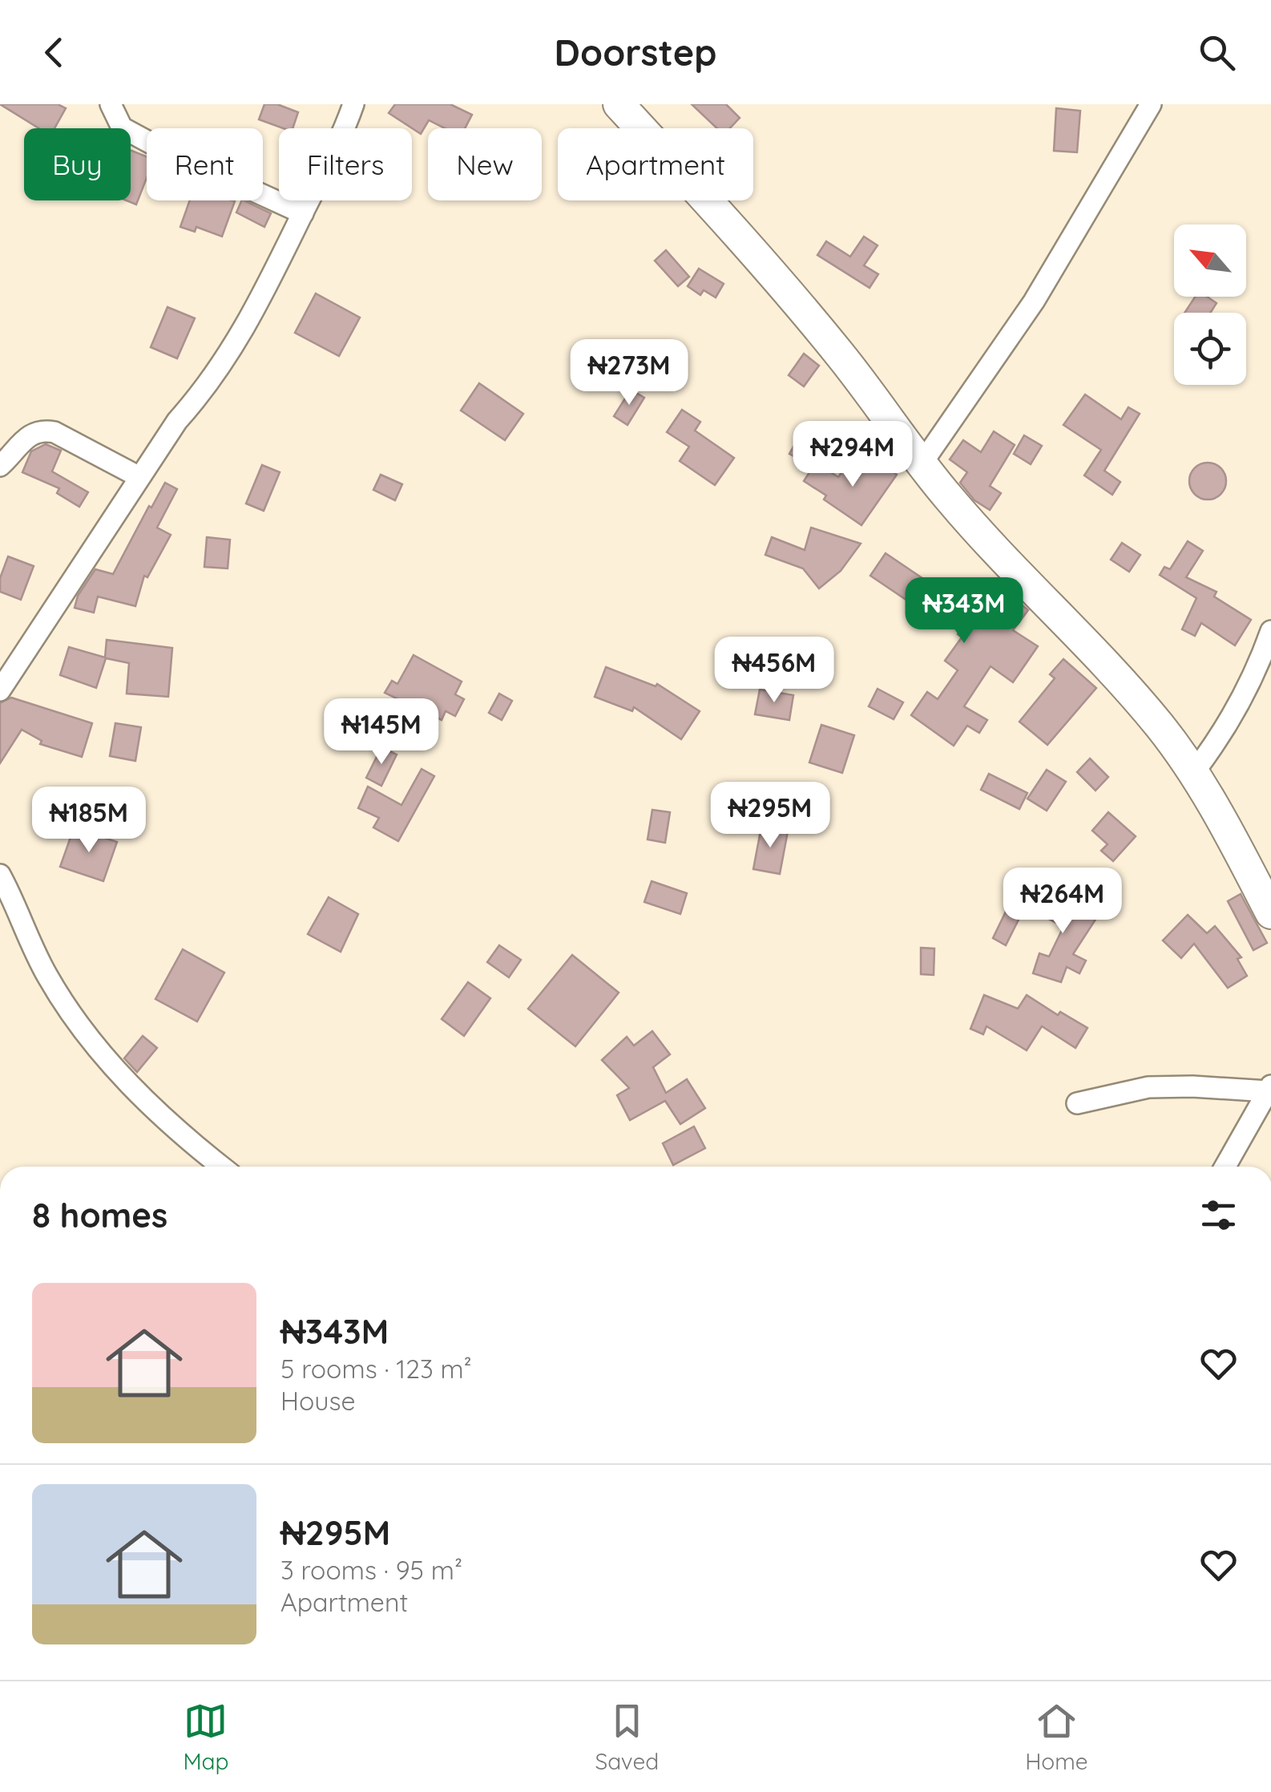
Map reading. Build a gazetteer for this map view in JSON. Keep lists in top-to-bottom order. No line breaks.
{"north":"top left","page":{"header":"Doorstep","chip":["Buy","Rent","Filters","New","Apartment"],"price":["₦273M","₦294M","₦343M","₦456M","₦145M","₦295M","₦185M","₦264M"],"heading":"8 homes","list":[{"name":"₦343M","note":"5 rooms · 123 m² · House"},{"name":"₦295M","note":"3 rooms · 95 m² · Apartment"}],"tabs":["Map","Saved","Home"]}}
